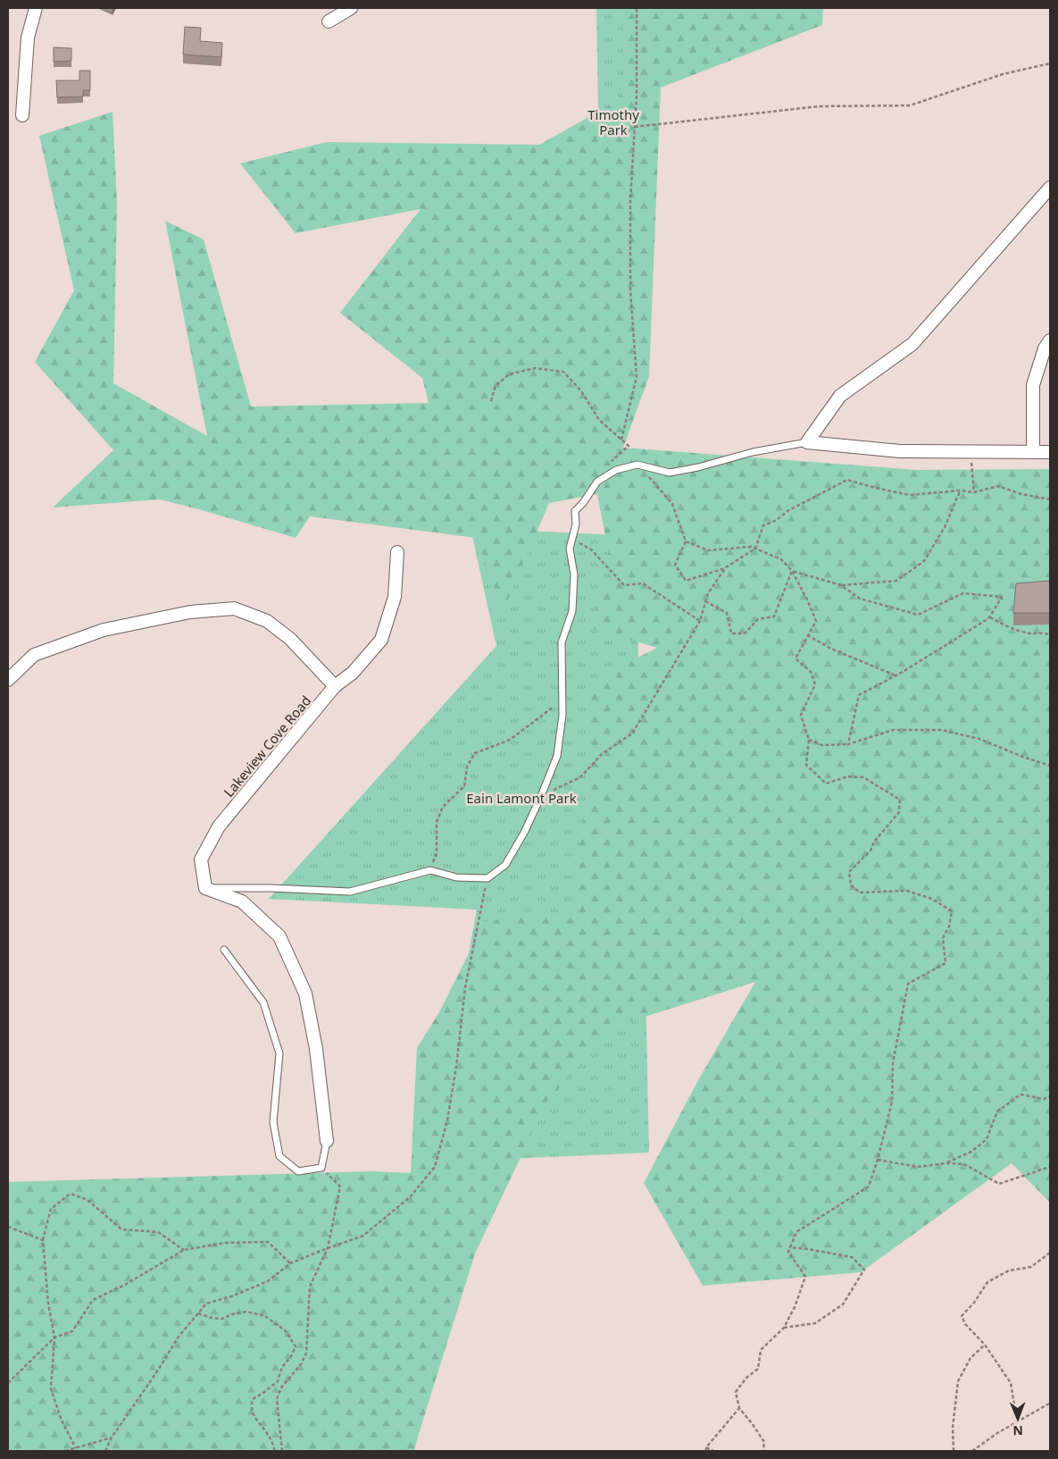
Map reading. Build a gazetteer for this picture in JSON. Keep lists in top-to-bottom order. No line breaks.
{"streets":{"street":["Lakeview Cove Road"]},"parks":["Timothy Park","Eain Lamont Park"],"north":"bottom"}
